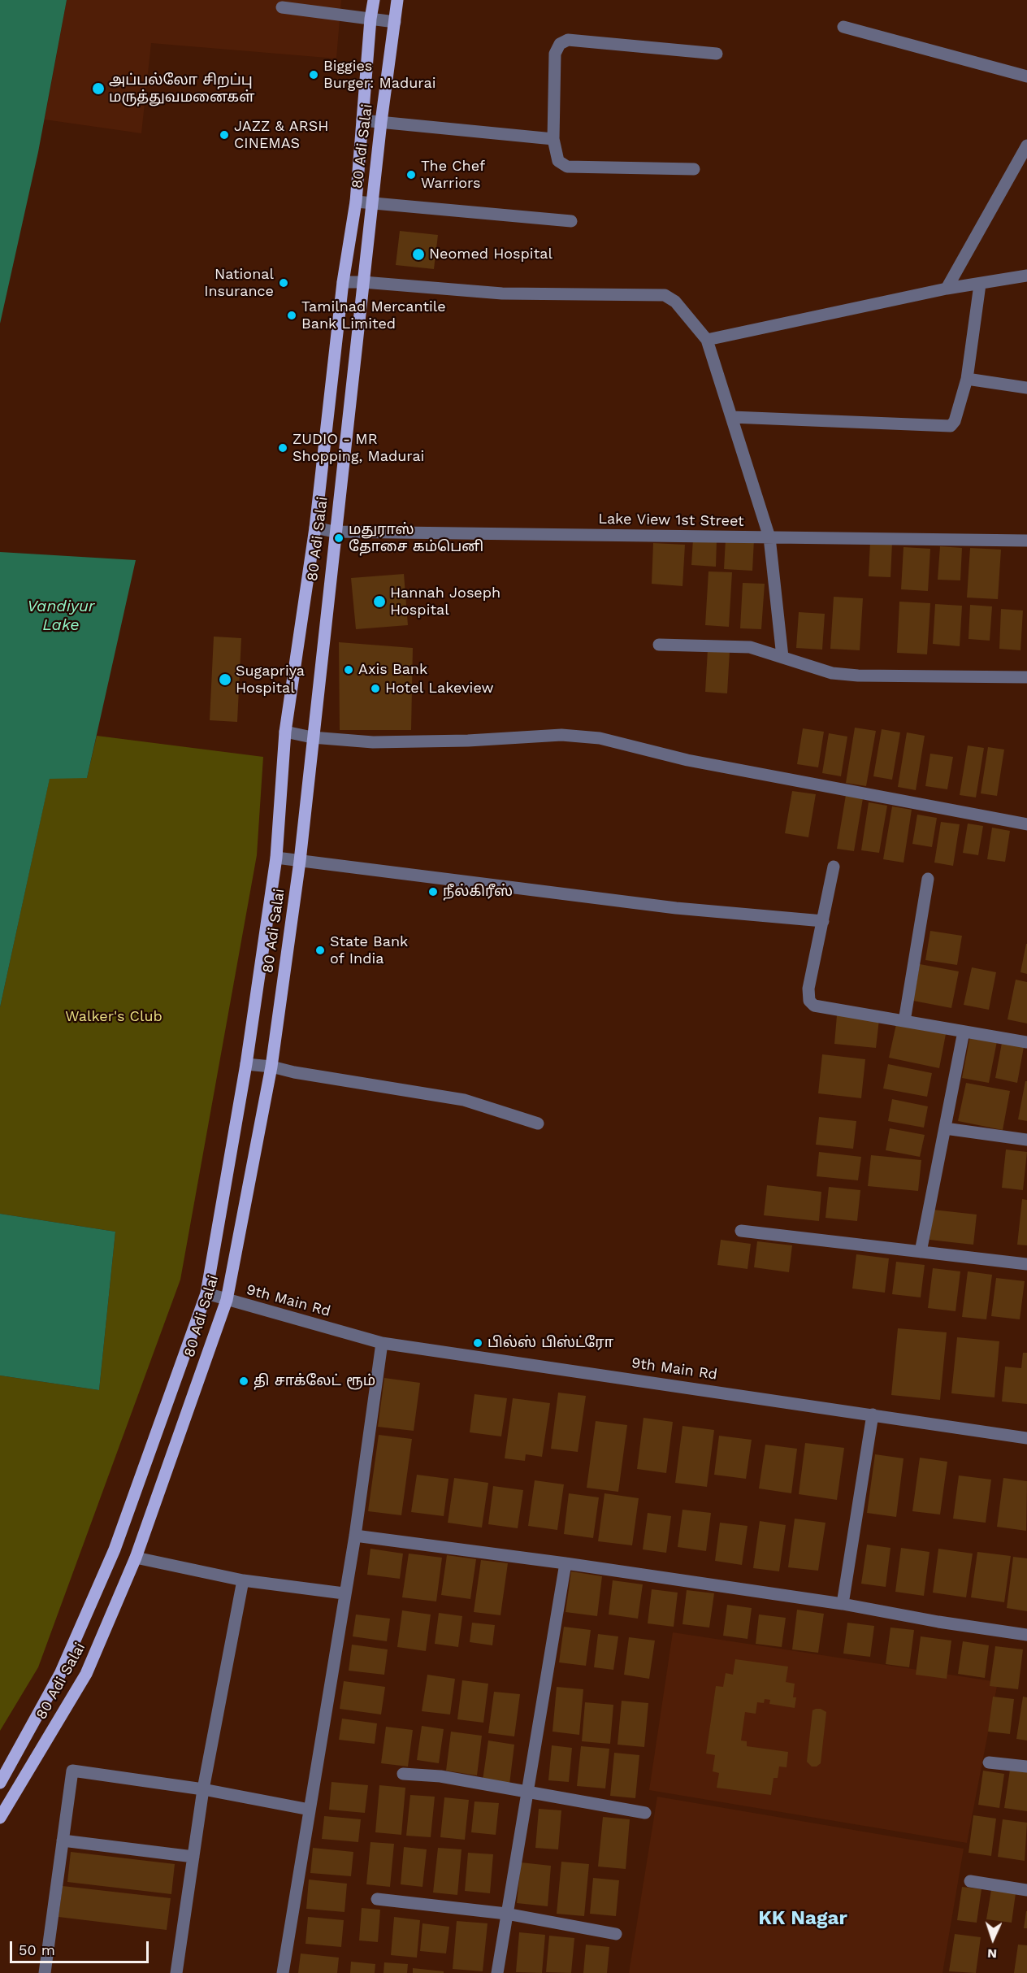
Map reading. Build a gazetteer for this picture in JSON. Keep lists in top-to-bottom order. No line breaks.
{"streets":{"main road":["80 Adi Salai"],"street":["Lake View 1st Street","9th Main Rd"]},"crossings":[["80 Adi Salai","Lake View 1st Street"],["80 Adi Salai","9th Main Rd"]],"districts":["KK Nagar"],"water":["Vandiyur Lake"],"parks":["Walker's Club"],"places":["Biggies Burger: Madurai","அப்பல்லோ சிறப்பு மருத்துவமனைகள்","JAZZ & ARSH CINEMAS","The Chef Warriors","Neomed Hospital","National Insurance","Tamilnad Mercantile Bank Limited","ZUDIO - MR Shopping, Madurai","மதுராஸ் தோசை கம்பெனி","Hannah Joseph Hospital","Axis Bank","Sugapriya Hospital","Hotel Lakeview","நீல்கிரீஸ்","State Bank of India","பில்ஸ் பிஸ்ட்ரோ","தி சாக்லேட் ரூம்"],"scale_bar":"50 m","north":"bottom"}
